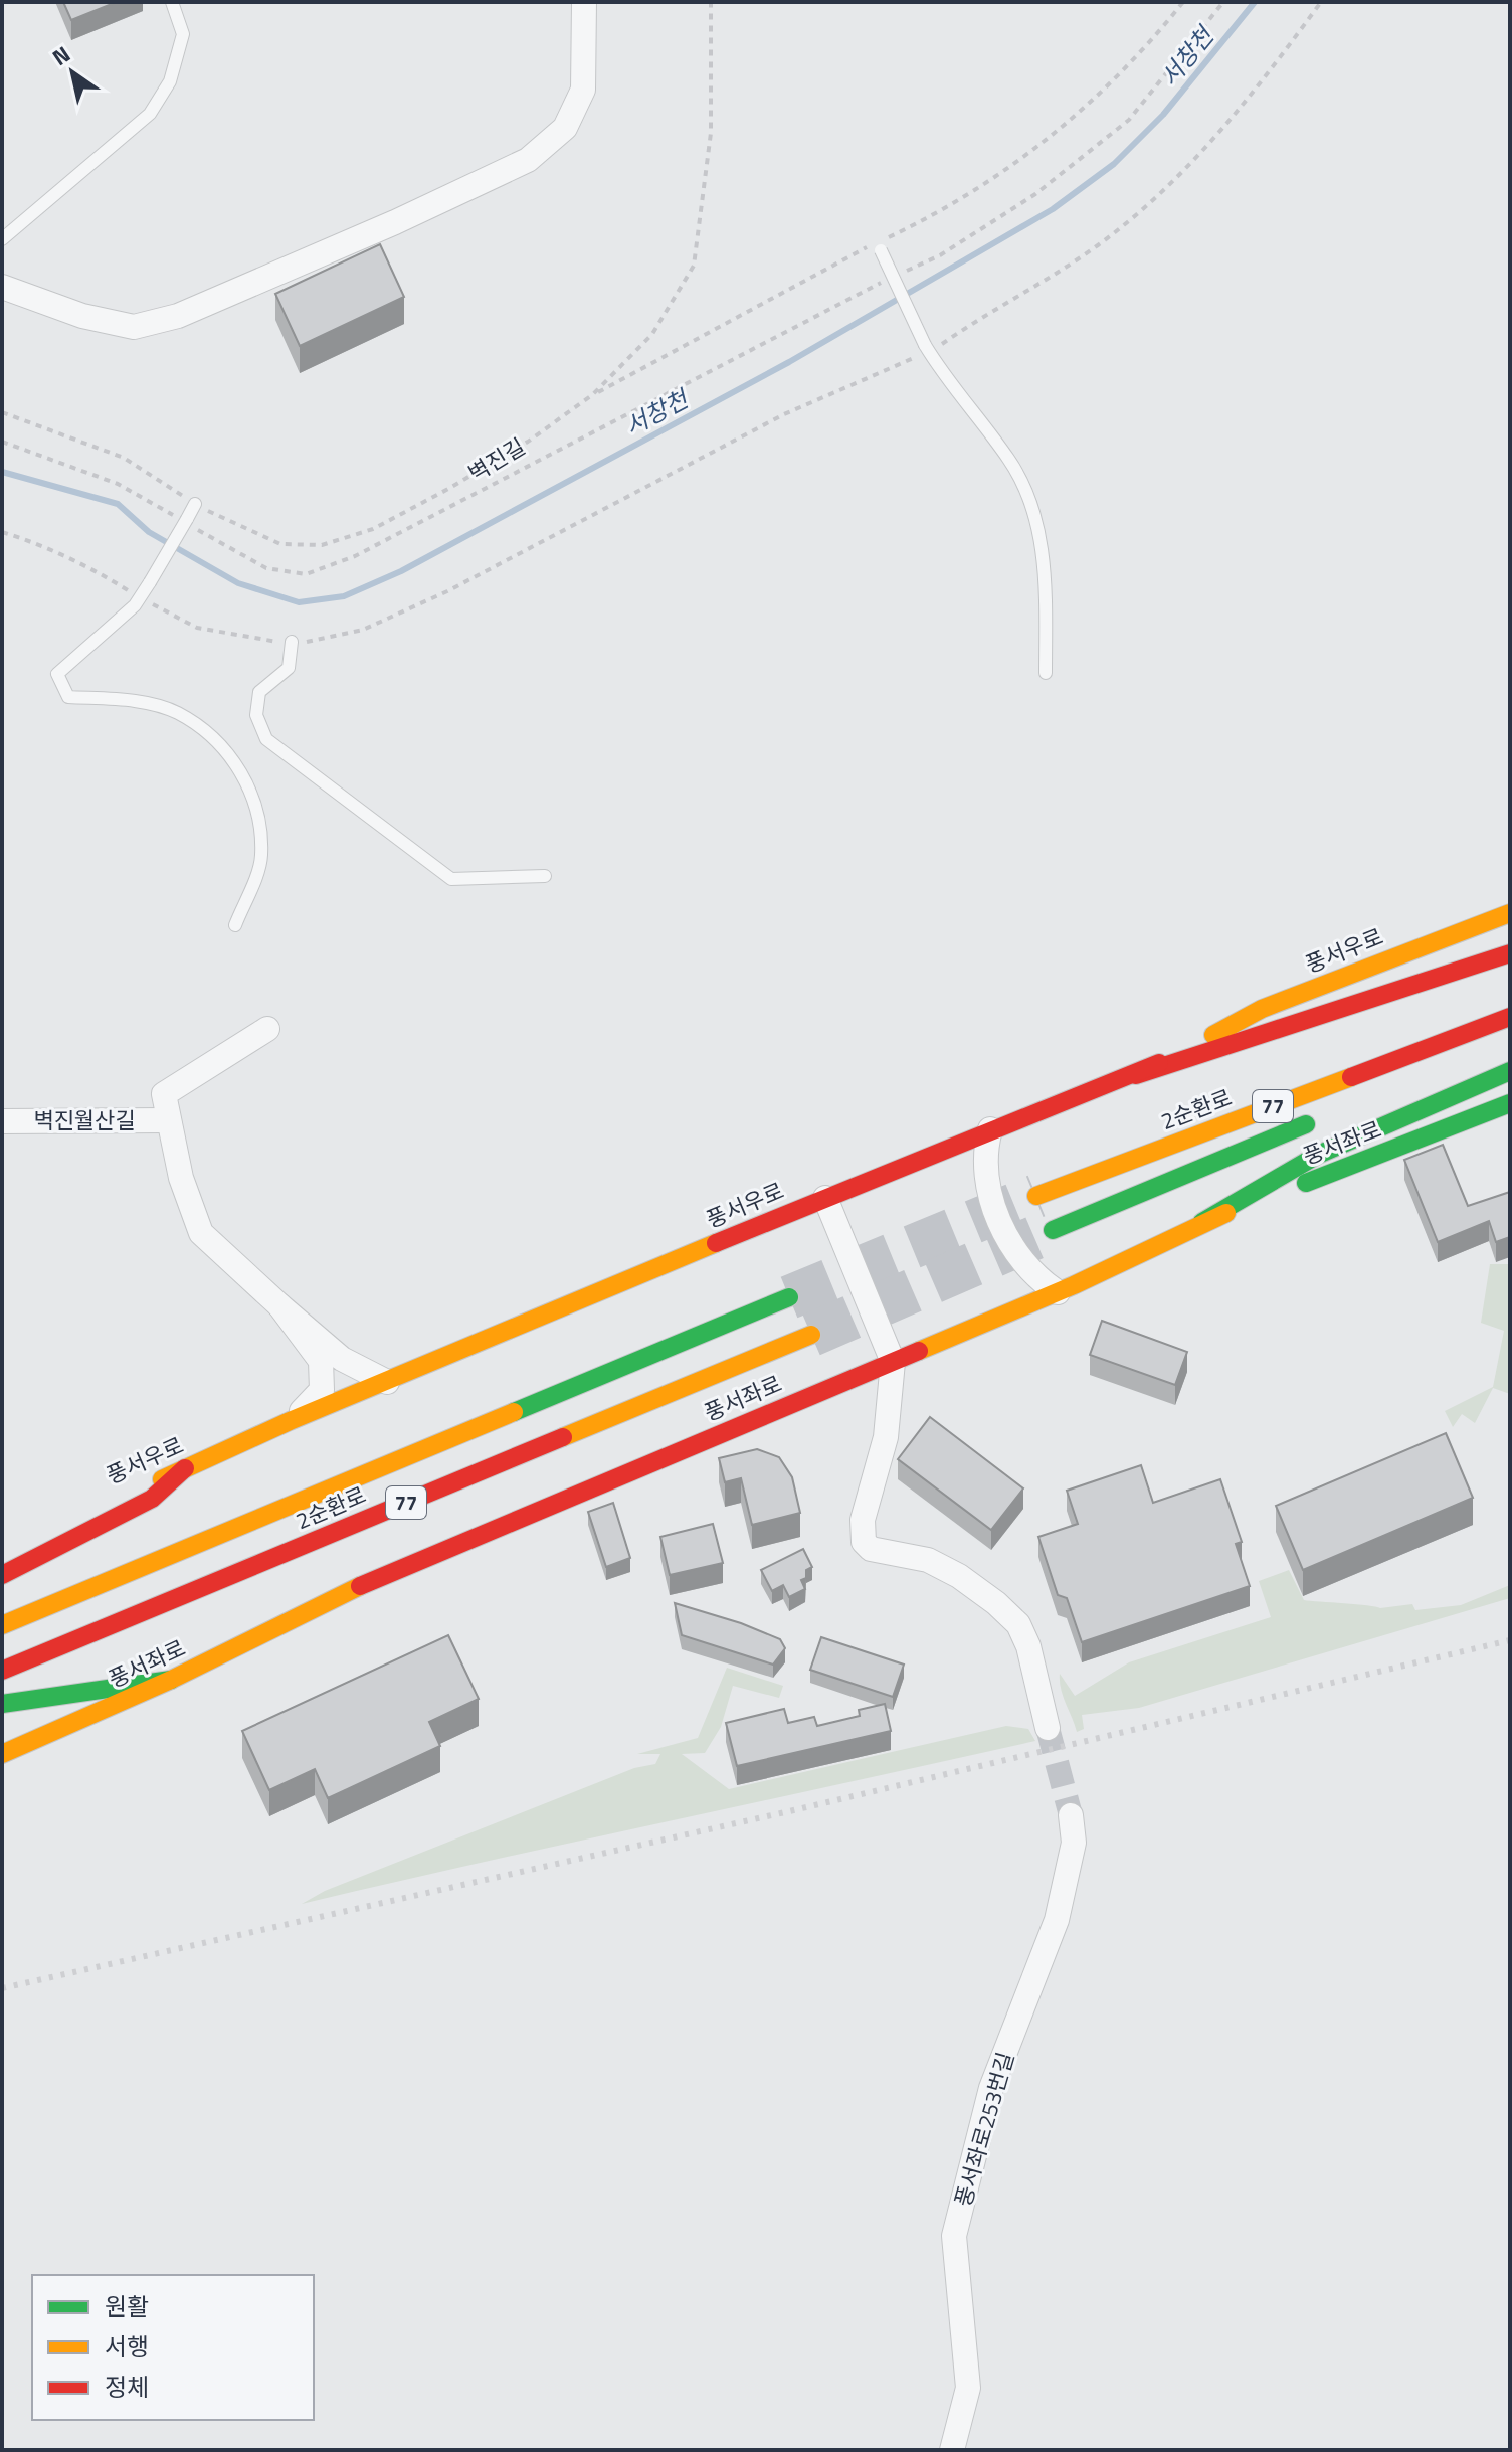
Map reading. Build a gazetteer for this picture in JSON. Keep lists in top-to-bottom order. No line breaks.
{"streets":{"main road":["풍서우로","77","2순환로","풍서좌로"],"street":["벽진월산길","풍서좌로253번길"],"path":["벽진길"]},"water":["서창천"],"legend":["원활","서행","정체"],"north":"top left"}
